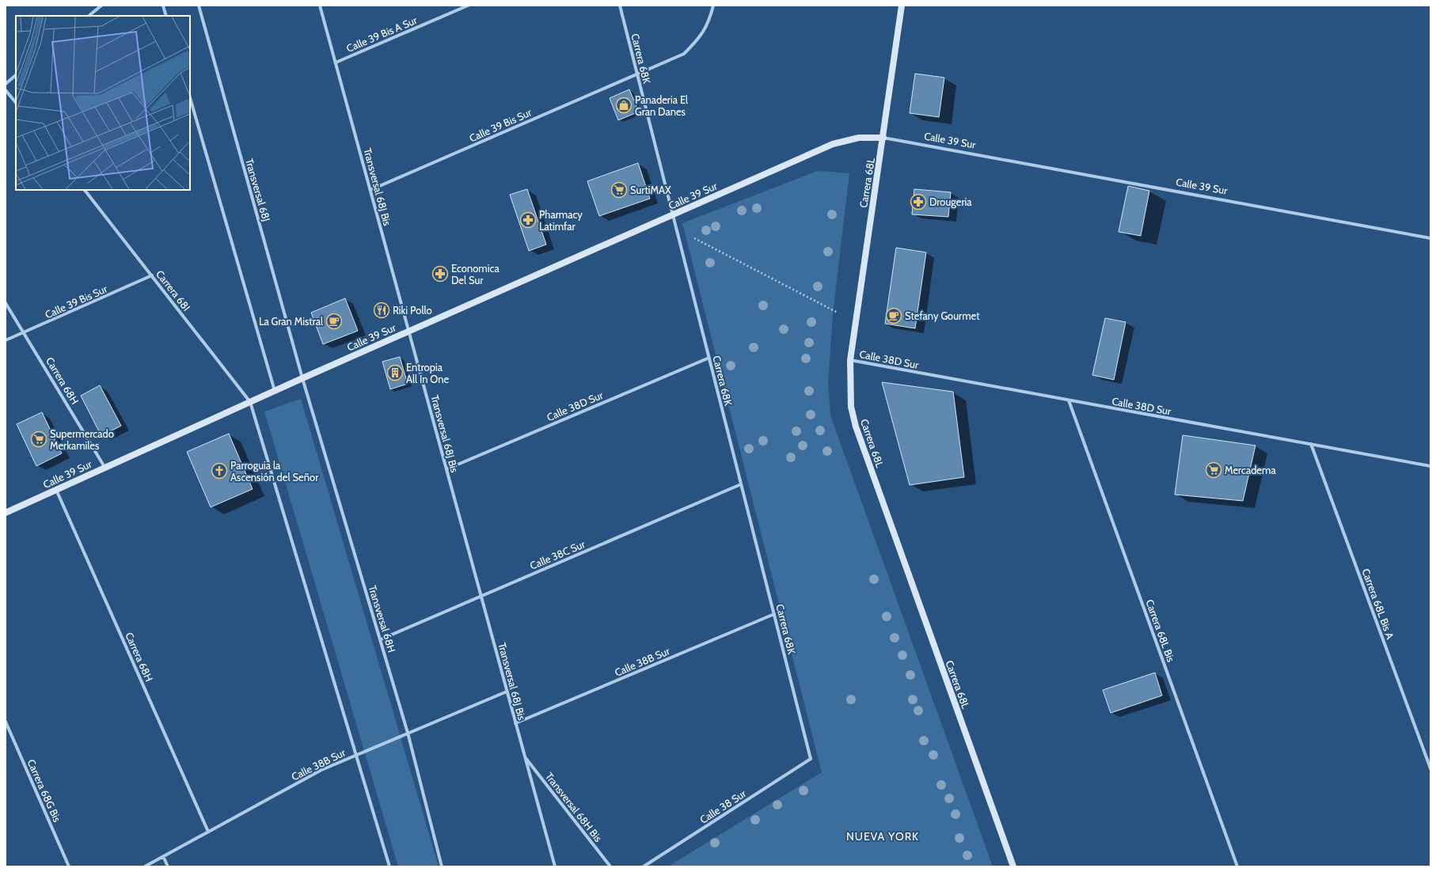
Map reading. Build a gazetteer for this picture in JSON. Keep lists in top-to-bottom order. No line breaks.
{"streets":{"street":["Calle 39 Bis A Sur","Carrera 68K","Calle 39 Bis Sur","Calle 39 Sur","Carrera 68L","Transversal 68J Bis","Transversal 68J","Carrera 68I","Calle 38D Sur","Carrera 68H","Calle 38C Sur","Carrera 68L Bis A","Transversal 68H","Carrera 68L Bis","Calle 38B Sur","Carrera 68G Bis","Calle 38 Sur","Transversal 68H Bis"]},"crossings":[["Calle 39 Bis A Sur","Transversal 68J Bis"],["Carrera 68K","Calle 39 Bis Sur"],["Carrera 68K","Calle 39 Sur"],["Carrera 68K","Calle 38D Sur"],["Carrera 68K","Calle 38C Sur"],["Carrera 68K","Calle 38B Sur"],["Carrera 68K","Calle 38 Sur"],["Calle 39 Bis Sur","Transversal 68J Bis"],["Calle 39 Bis Sur","Carrera 68I"],["Calle 39 Bis Sur","Carrera 68H"],["Calle 39 Sur","Carrera 68L"],["Calle 39 Sur","Transversal 68J Bis"],["Calle 39 Sur","Transversal 68J"],["Calle 39 Sur","Carrera 68I"],["Calle 39 Sur","Carrera 68H"],["Calle 39 Sur","Transversal 68H"],["Carrera 68L","Calle 38D Sur"],["Transversal 68J Bis","Calle 38D Sur"],["Transversal 68J Bis","Calle 38C Sur"],["Transversal 68J Bis","Calle 38B Sur"],["Transversal 68J Bis","Transversal 68H Bis"],["Transversal 68J","Transversal 68H"],["Calle 38D Sur","Carrera 68L Bis A"],["Calle 38D Sur","Carrera 68L Bis"],["Carrera 68H","Calle 38B Sur"],["Calle 38C Sur","Transversal 68H"],["Transversal 68H","Calle 38B Sur"]],"districts":["NUEVA YORK"],"places":{"shop":["Panaderia El Gran Danes"],"supermarket":["SurtiMAX","Supermercado Merkamiles","Mercadema"],"pharmacy":["Drougeria","Pharmacy Latimfar","Economica Del Sur"],"restaurant":["Riki Pollo"],"cafe":["Stefany Gourmet","La Gran Mistral"],"building":["Entropia All In One"],"church":["Parroguia la Ascensión del Señor"]}}
